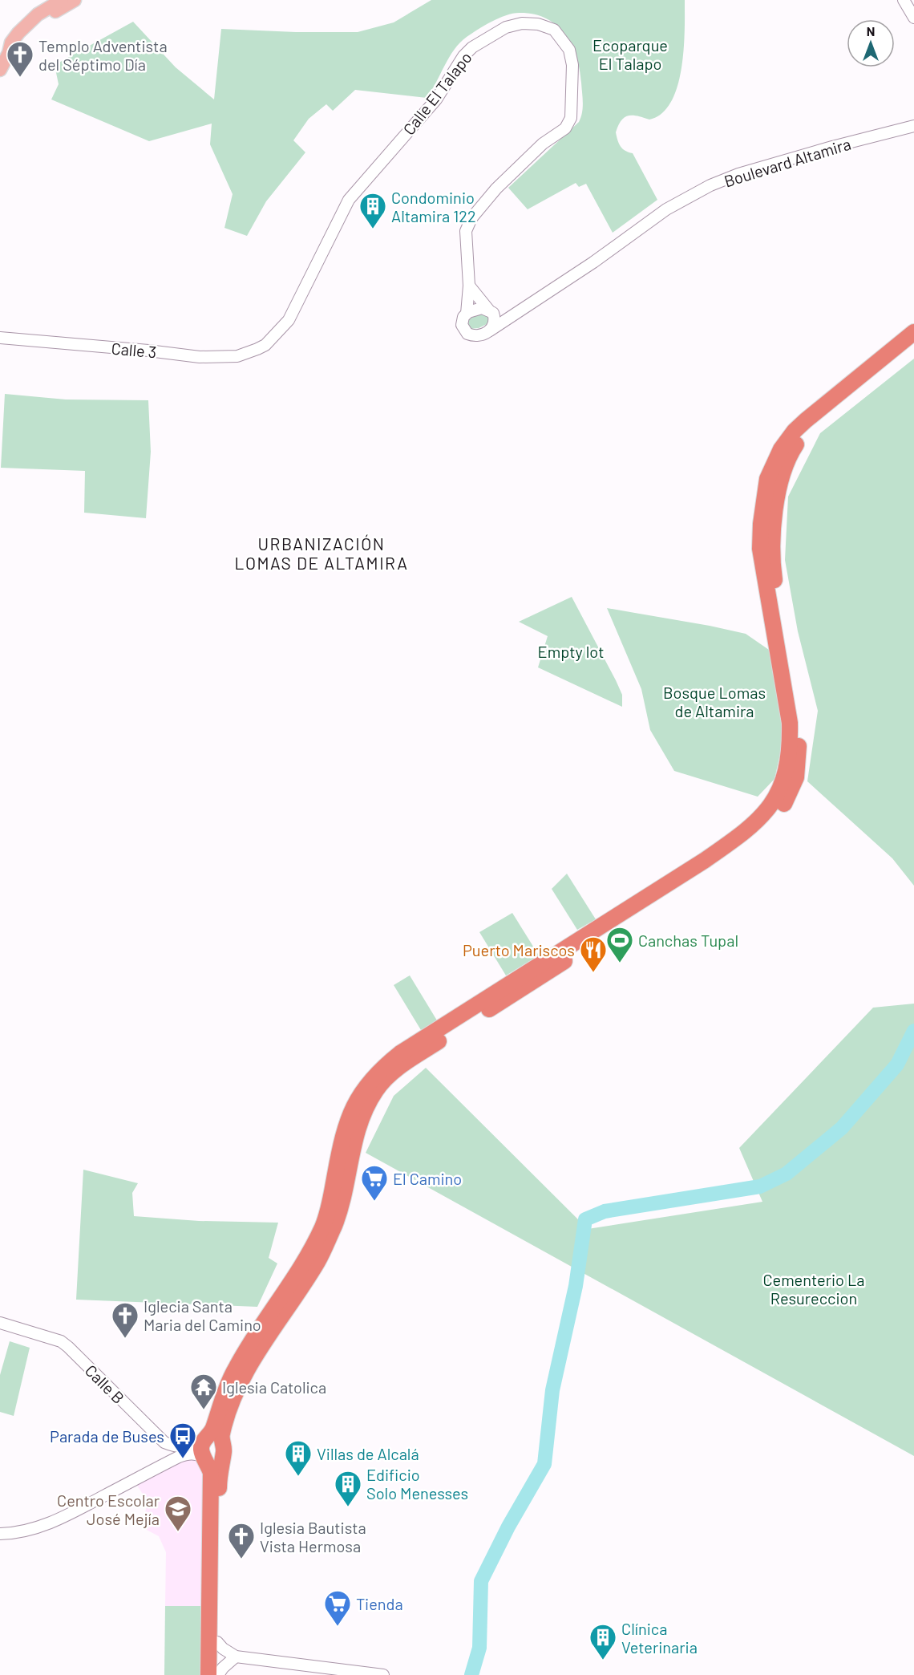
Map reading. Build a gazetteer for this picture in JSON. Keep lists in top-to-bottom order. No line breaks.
{"streets":{"street":["Calle El Talapo","Boulevard Altamira","Calle 3","Calle B"]},"crossings":[["Calle El Talapo","Boulevard Altamira"],["Calle El Talapo","Calle 3"]],"districts":["URBANIZACIÓN LOMAS DE ALTAMIRA"],"parks":["Ecoparque El Talapo","Empty lot","Bosque Lomas de Altamira","Cementerio La Resureccion"],"places":{"church":["Templo Adventista del Séptimo Día","Iglecia Santa Maria del Camino","Iglesia Bautista Vista Hermosa"],"building":["Condominio Altamira 122","Villas de Alcalá","Edificio Solo Menesses","Clínica Veterinaria"],"sports":["Canchas Tupal"],"restaurant":["Puerto Mariscos"],"supermarket":["El Camino","Tienda"],"temple":["Iglesia Catolica"],"bus stop":["Parada de Buses"],"school or university":["Centro Escolar José Mejía"]},"north":"top"}
